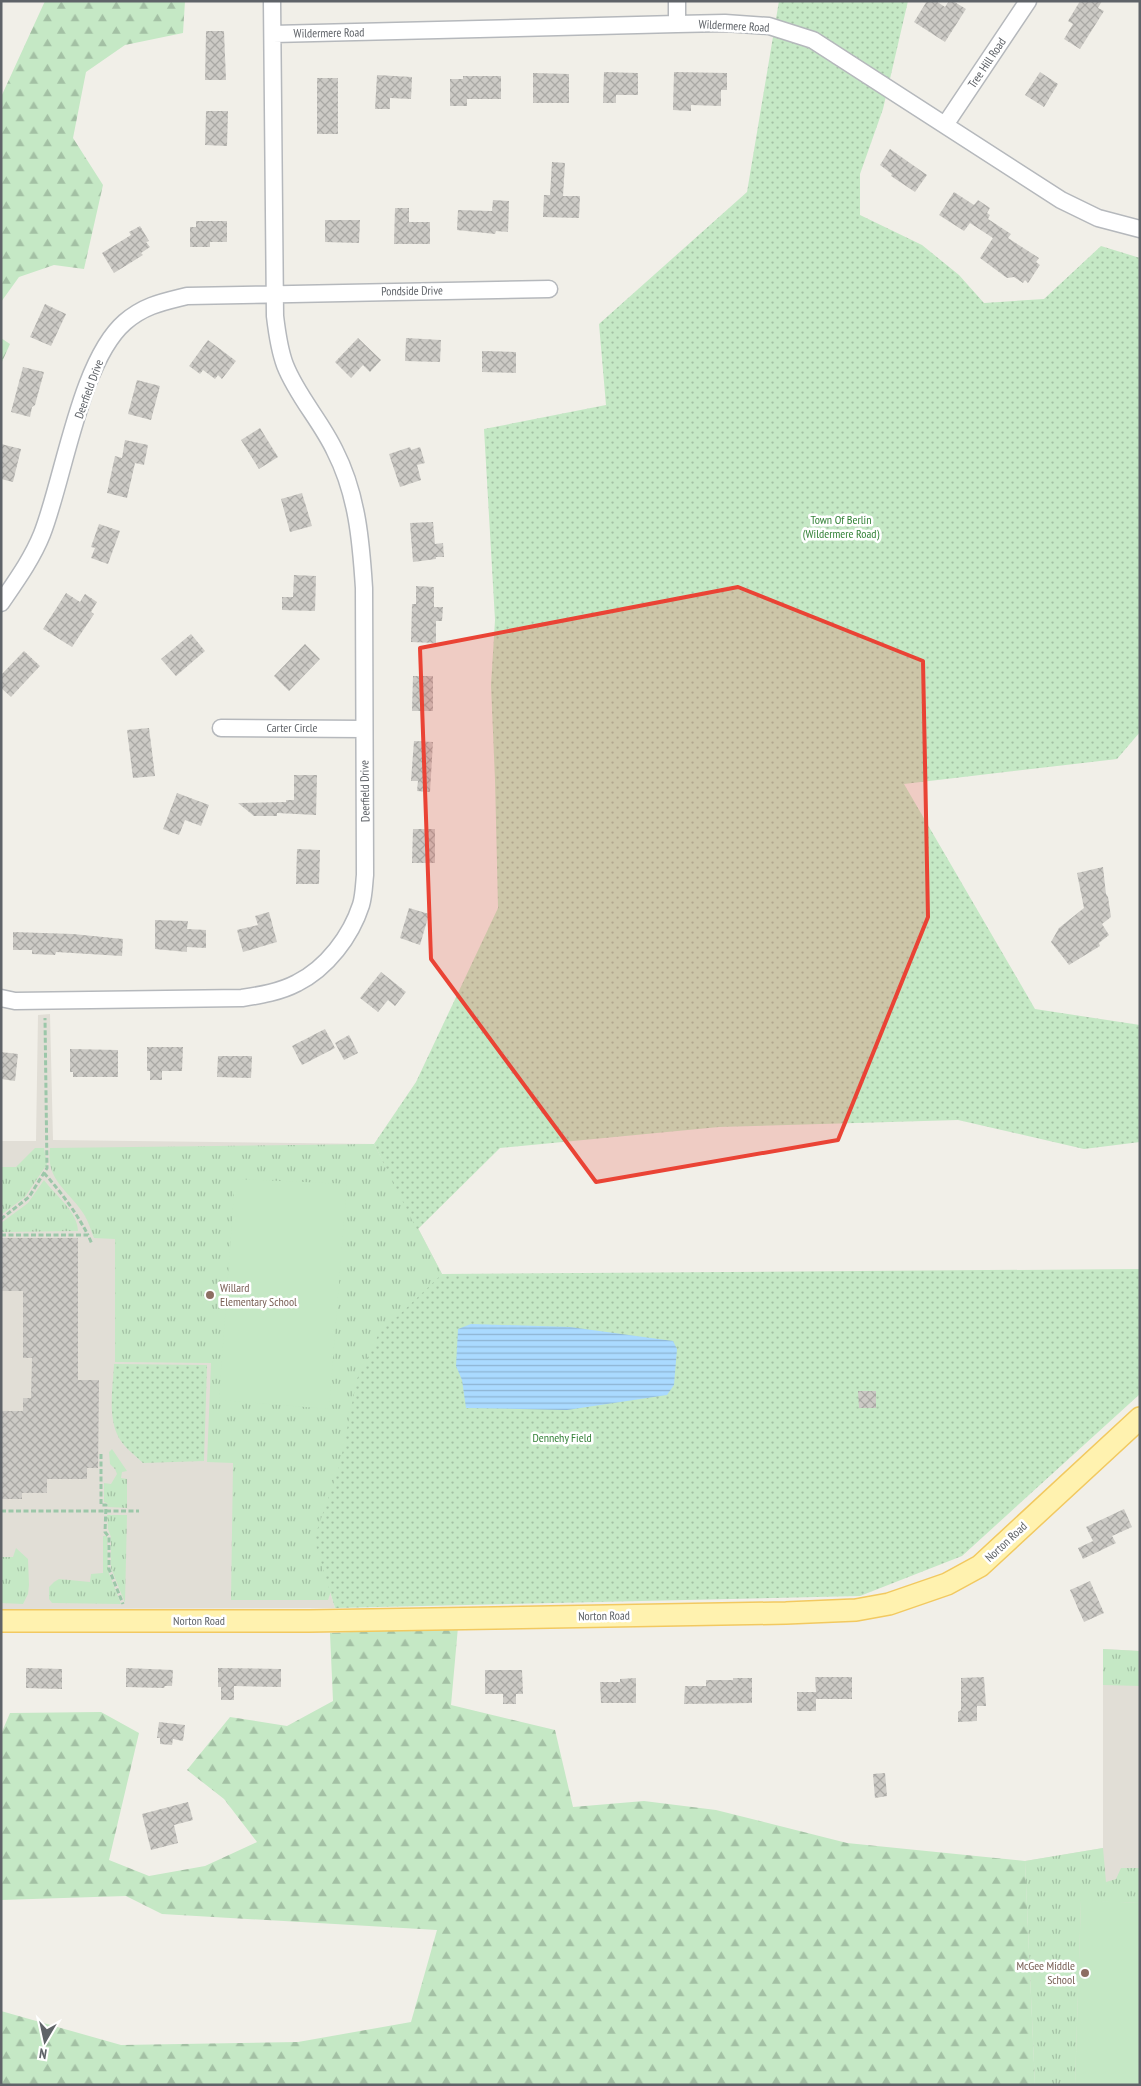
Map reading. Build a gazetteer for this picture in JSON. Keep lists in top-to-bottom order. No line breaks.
{"streets":{"main road":["Norton Road"],"street":["Wildermere Road","Tree Hill Road","Pondside Drive","Deerfield Drive","Carter Circle"]},"crossings":[["Wildermere Road","Tree Hill Road"],["Wildermere Road","Deerfield Drive"],["Pondside Drive","Deerfield Drive"],["Deerfield Drive","Carter Circle"]],"parks":["Town Of Berlin (Wildermere Road)","Dennehy Field"],"places":["Willard Elementary School","McGee Middle School"],"north":"bottom"}
